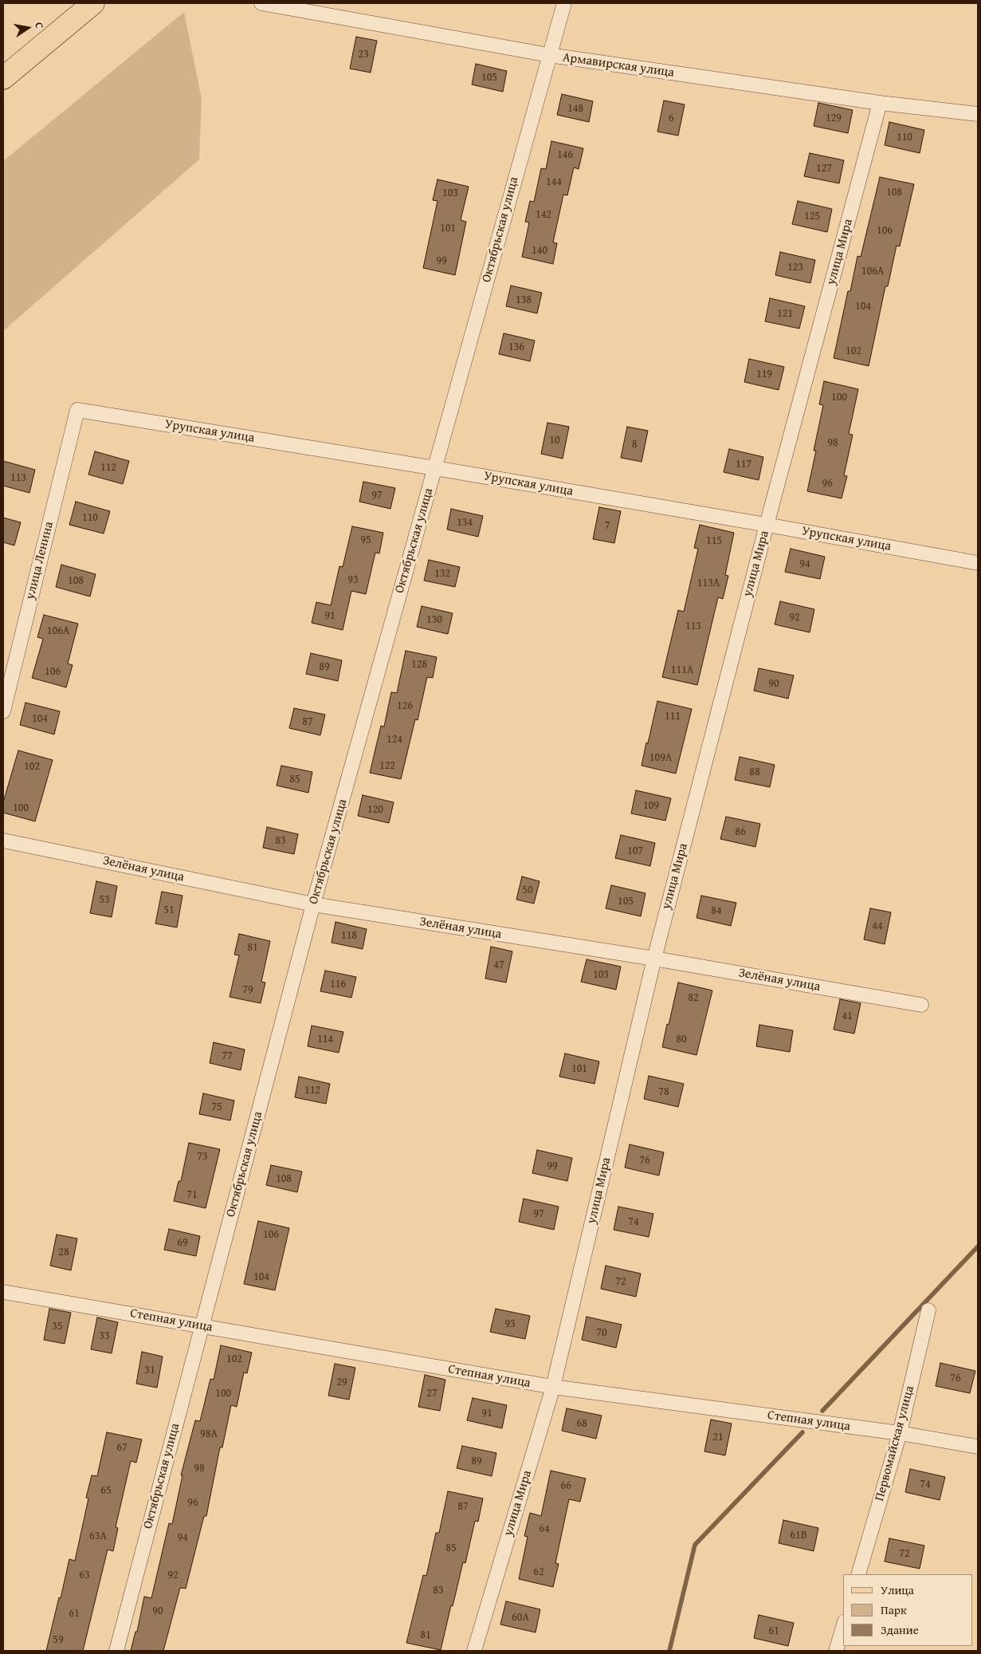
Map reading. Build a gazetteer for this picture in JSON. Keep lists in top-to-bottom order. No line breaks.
{"streets":{"street":["Армавирская улица","Октябрьская улица","улица Мира","Урупская улица","улица Ленина","Зелёная улица","Степная улица","Первомайская улица"]},"crossings":[["Армавирская улица","Октябрьская улица"],["Армавирская улица","улица Мира"],["Октябрьская улица","Урупская улица"],["Октябрьская улица","Зелёная улица"],["Октябрьская улица","Степная улица"],["улица Мира","Урупская улица"],["улица Мира","Зелёная улица"],["улица Мира","Степная улица"],["Урупская улица","улица Ленина"],["Степная улица","Первомайская улица"]],"house_numbers":["23","105","148","6","129","110","146","127","144","108","103","142","125","101","106","140","99","123","106А","138","104","121","136","102","119","100","10","98","8","117","112","113","96","97","110","134","7","95","115","94","132","93","108","113А","91","92","130","113","106А","128","89","111А","106","90","126","111","104","87","124","109А","122","102","88","85","109","100","120","86","83","107","50","53","105","51","84","44","118","81","47","103","116","79","82","41","114","80","77","101","112","78","75","73","76","99","108","71","97","74","106","69","28","104","72","93","35","70","33","102","31","76","29","100","27","91","68","98А","21","67","89","98","74","66","65","96","87","64","61В","63А","94","85","72","62","63","92","83","90","61","60А","61","81","59"],"legend":["Улица","Парк","Здание"],"north":"right"}
